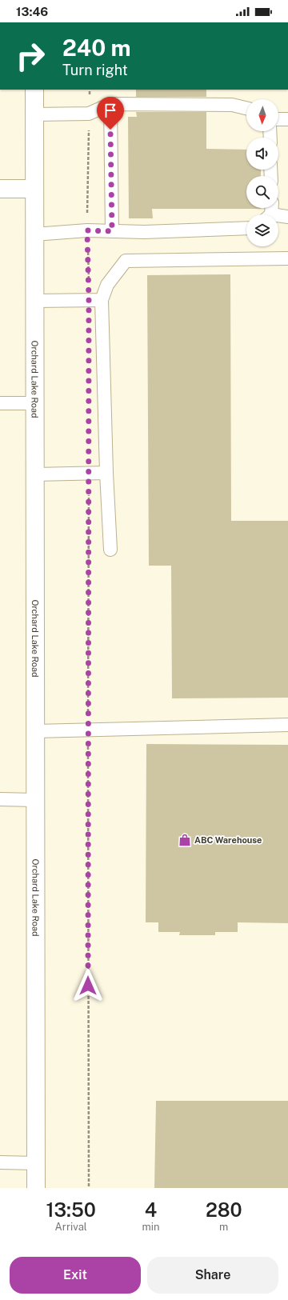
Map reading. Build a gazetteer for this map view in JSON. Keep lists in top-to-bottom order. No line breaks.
{"streets":{"main road":["Orchard Lake Road"]},"places":{"shop":["ABC Warehouse"]},"north":"bottom","page":{"status":"13:46","turn":["240 m","Turn right"],"eta":["13:50","Arrival","4","min","280","m"],"buttons":["Exit","Share"]}}
